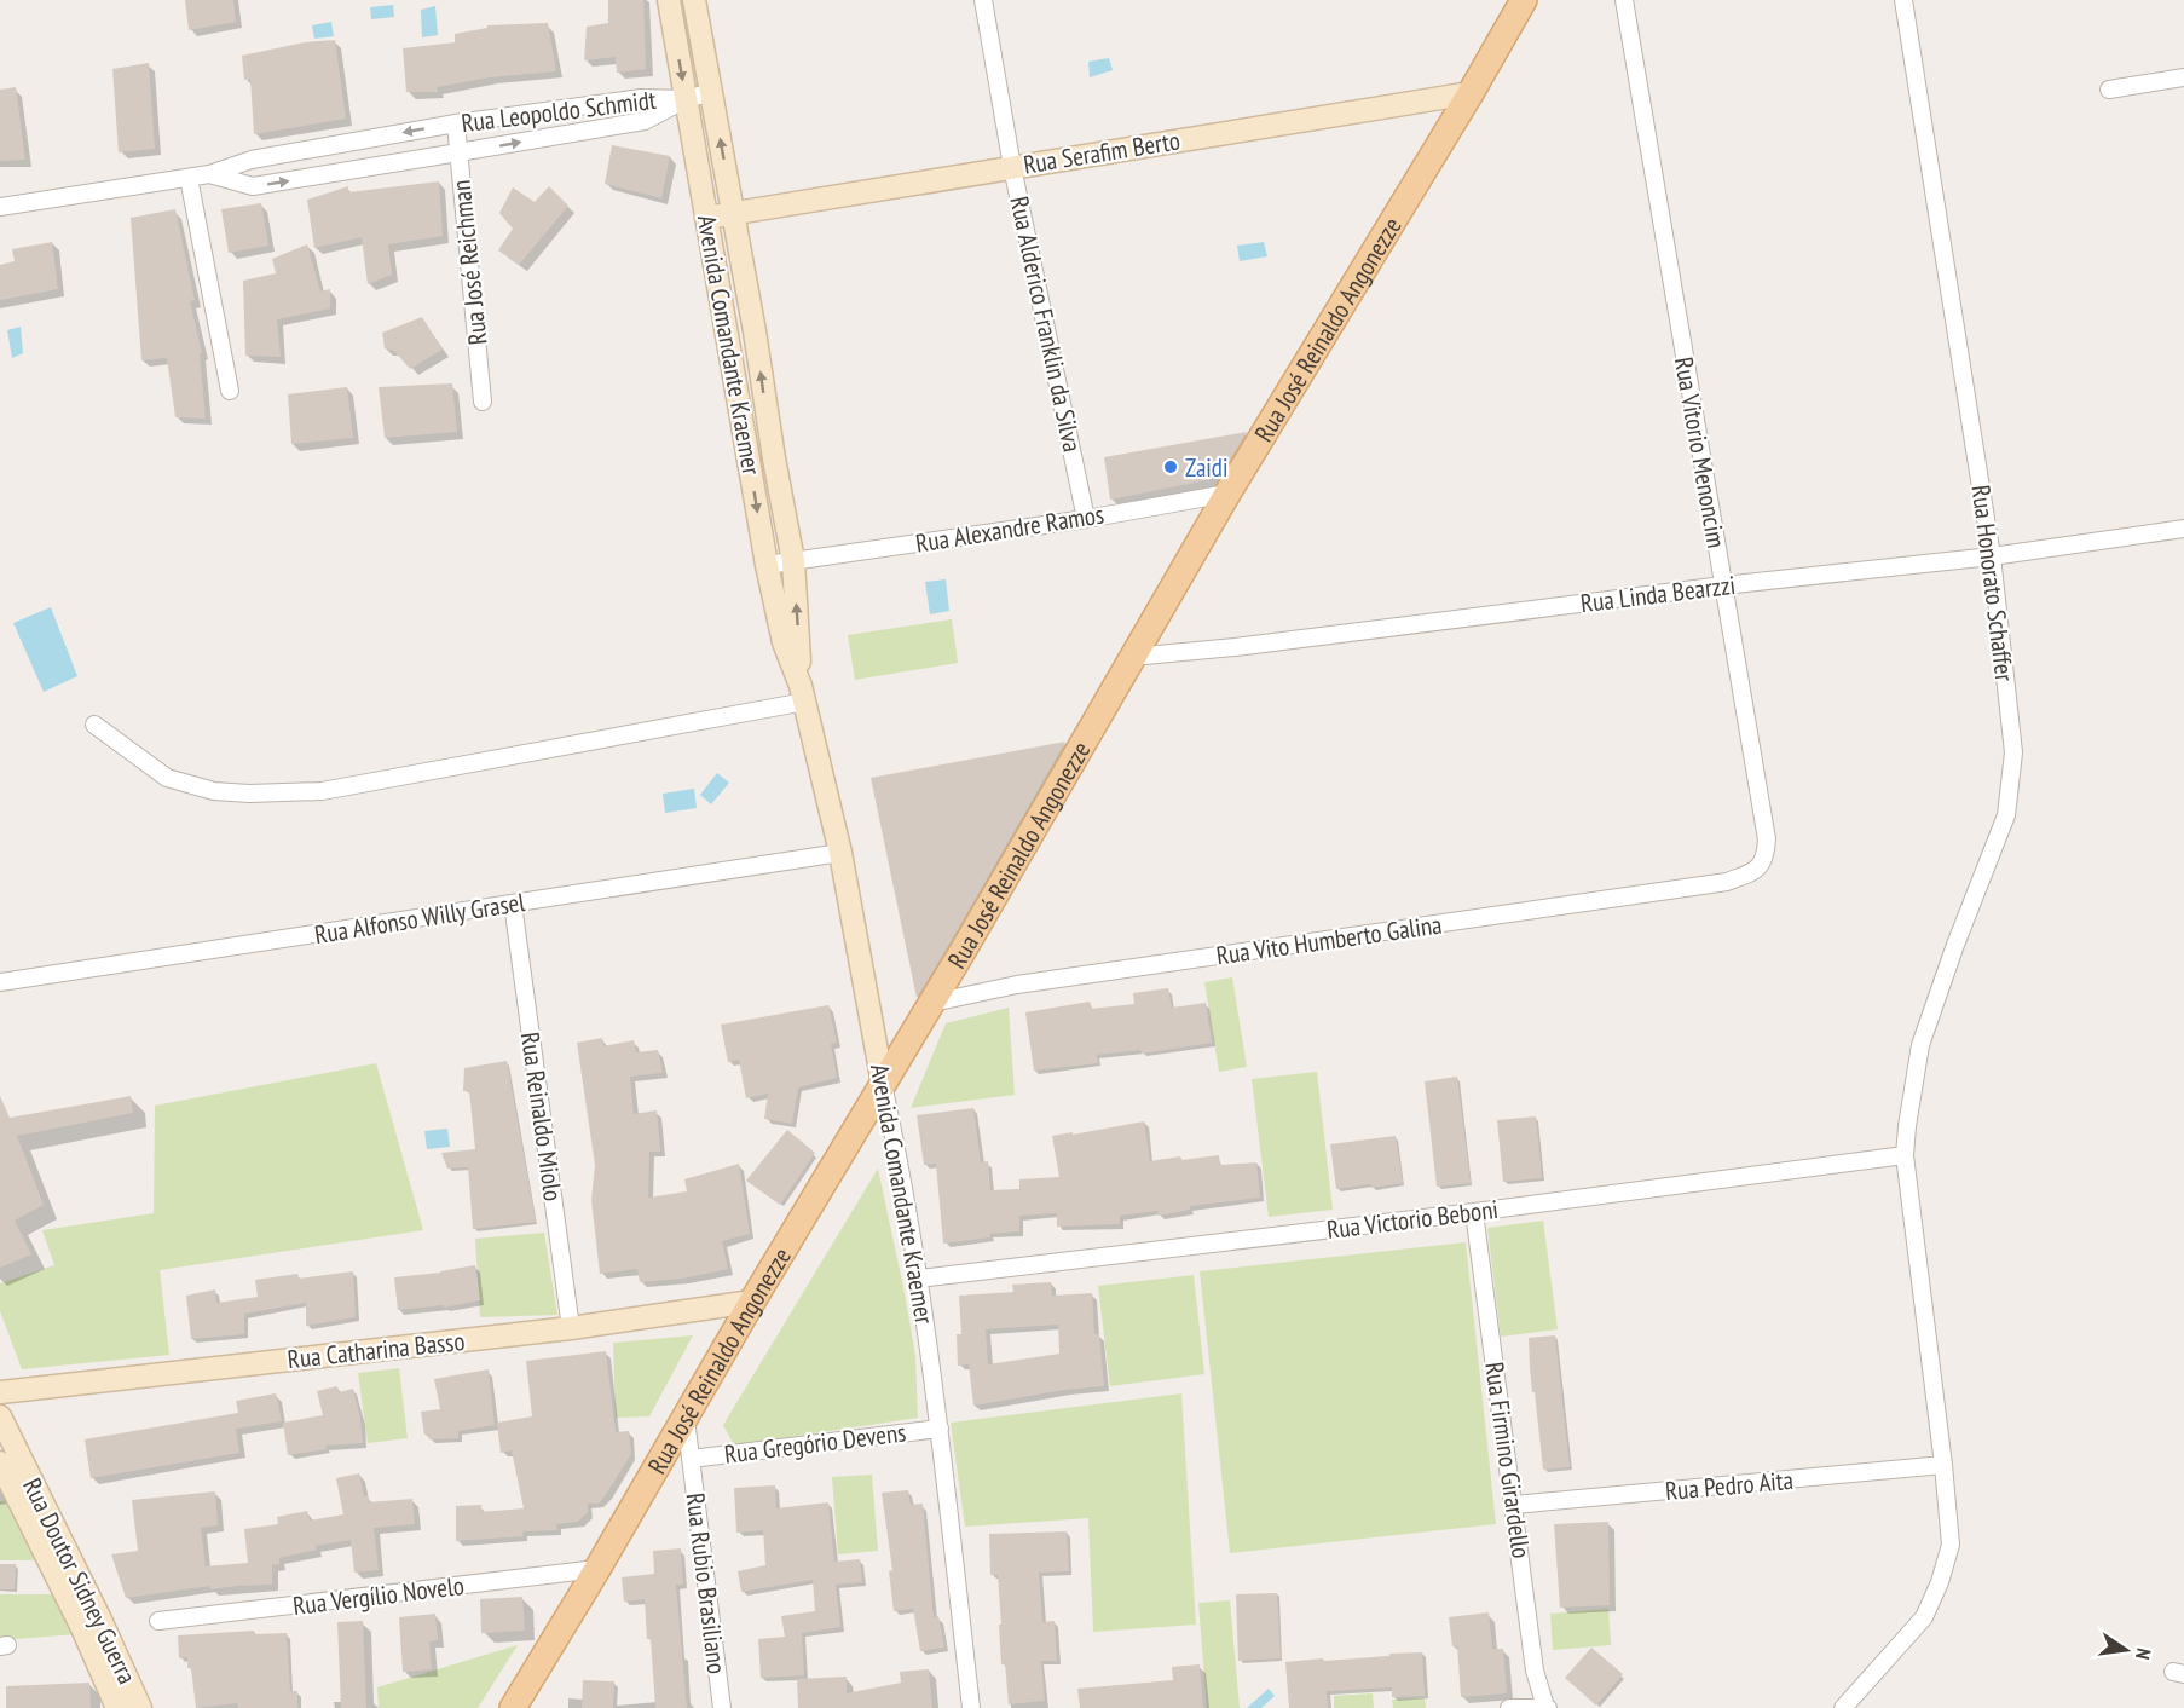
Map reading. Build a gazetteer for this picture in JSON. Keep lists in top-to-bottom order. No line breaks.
{"streets":{"main road":["Rua Serafim Berto","Rua José Reinaldo Angonezze","Avenida Comandante Kraemer","Rua Catharina Basso","Rua Doutor Sidney Guerra"],"street":["Rua Leopoldo Schmidt","Rua José Reichman","Rua Alderico Franklin da Silva","Rua Vitorio Menoncim","Rua Alexandre Ramos","Rua Honorato Schaffer","Rua Linda Bearzzi","Rua Alfonso Willy Grasel","Rua Vito Humberto Galina","Rua Reinaldo Miolo","Rua Victorio Beboni","Rua Gregório Devens","Rua Firmino Girardello","Rua Pedro Aita","Rua Rubio Brasiliano","Rua Vergílio Novelo"]},"crossings":[["Rua Leopoldo Schmidt","Rua José Reichman"],["Rua Leopoldo Schmidt","Avenida Comandante Kraemer"],["Rua Serafim Berto","Rua Alderico Franklin da Silva"],["Rua Serafim Berto","Rua José Reinaldo Angonezze"],["Rua Serafim Berto","Avenida Comandante Kraemer"],["Rua Alderico Franklin da Silva","Rua Alexandre Ramos"],["Rua José Reinaldo Angonezze","Avenida Comandante Kraemer"],["Rua José Reinaldo Angonezze","Rua Alexandre Ramos"],["Rua José Reinaldo Angonezze","Rua Linda Bearzzi"],["Rua José Reinaldo Angonezze","Rua Vito Humberto Galina"],["Rua José Reinaldo Angonezze","Rua Catharina Basso"],["Rua José Reinaldo Angonezze","Rua Rubio Brasiliano"],["Rua José Reinaldo Angonezze","Rua Vergílio Novelo"],["Avenida Comandante Kraemer","Rua Alexandre Ramos"],["Avenida Comandante Kraemer","Rua Alfonso Willy Grasel"],["Avenida Comandante Kraemer","Rua Victorio Beboni"],["Avenida Comandante Kraemer","Rua Gregório Devens"],["Rua Vitorio Menoncim","Rua Linda Bearzzi"],["Rua Vitorio Menoncim","Rua Vito Humberto Galina"],["Rua Honorato Schaffer","Rua Linda Bearzzi"],["Rua Honorato Schaffer","Rua Victorio Beboni"],["Rua Alfonso Willy Grasel","Rua Reinaldo Miolo"],["Rua Reinaldo Miolo","Rua Catharina Basso"],["Rua Victorio Beboni","Rua Firmino Girardello"],["Rua Gregório Devens","Rua Rubio Brasiliano"],["Rua Firmino Girardello","Rua Pedro Aita"]],"places":["Zaidi"],"north":"right"}
